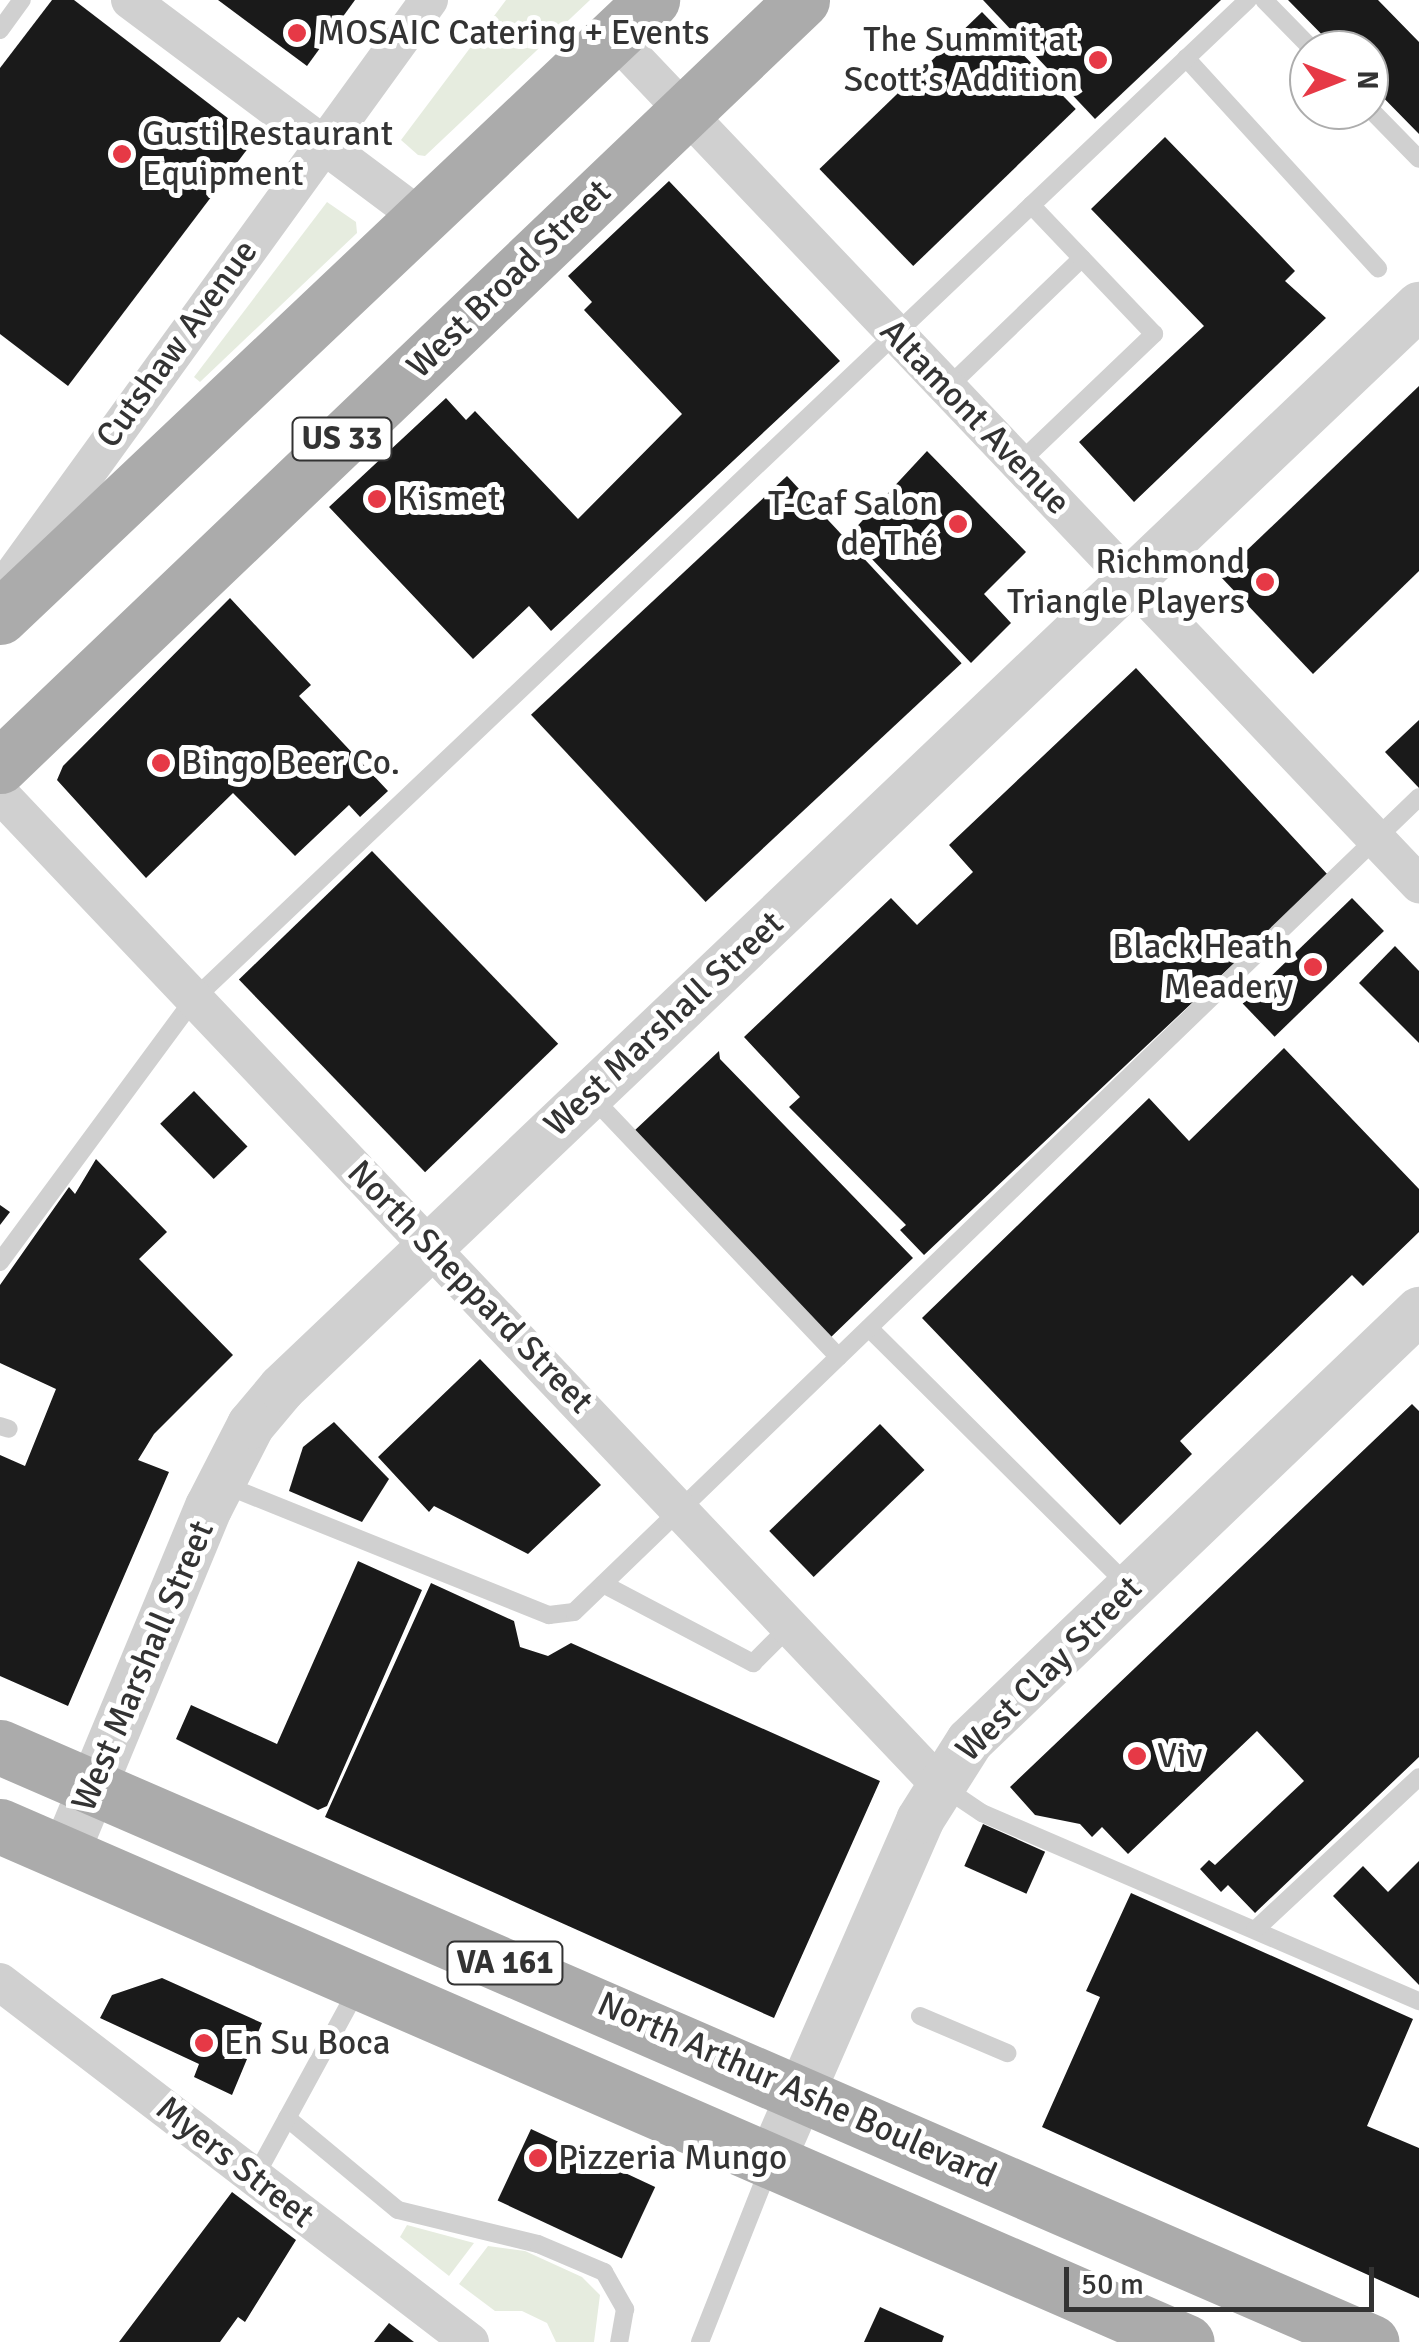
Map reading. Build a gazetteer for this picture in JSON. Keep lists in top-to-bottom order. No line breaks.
{"streets":{"main road":["West Broad Street","US 33","VA 161","North Arthur Ashe Boulevard"],"street":["Cutshaw Avenue","Altamont Avenue","West Marshall Street","North Sheppard Street","West Clay Street","Myers Street"]},"crossings":[["West Broad Street","Altamont Avenue"],["Altamont Avenue","US 33"],["Altamont Avenue","West Marshall Street"],["West Marshall Street","North Sheppard Street"],["West Marshall Street","VA 161"],["West Marshall Street","North Arthur Ashe Boulevard"],["North Sheppard Street","West Clay Street"],["West Clay Street","VA 161"],["West Clay Street","North Arthur Ashe Boulevard"]],"places":["MOSAIC Catering + Events","The Summit at Scott’s Addition","Gusti Restaurant Equipment","Kismet","T-Caf Salon de Thé","Richmond Triangle Players","Bingo Beer Co.","Black Heath Meadery","Viv","En Su Boca","Pizzeria Mungo"],"scale_bar":"50 m","north":"right"}
